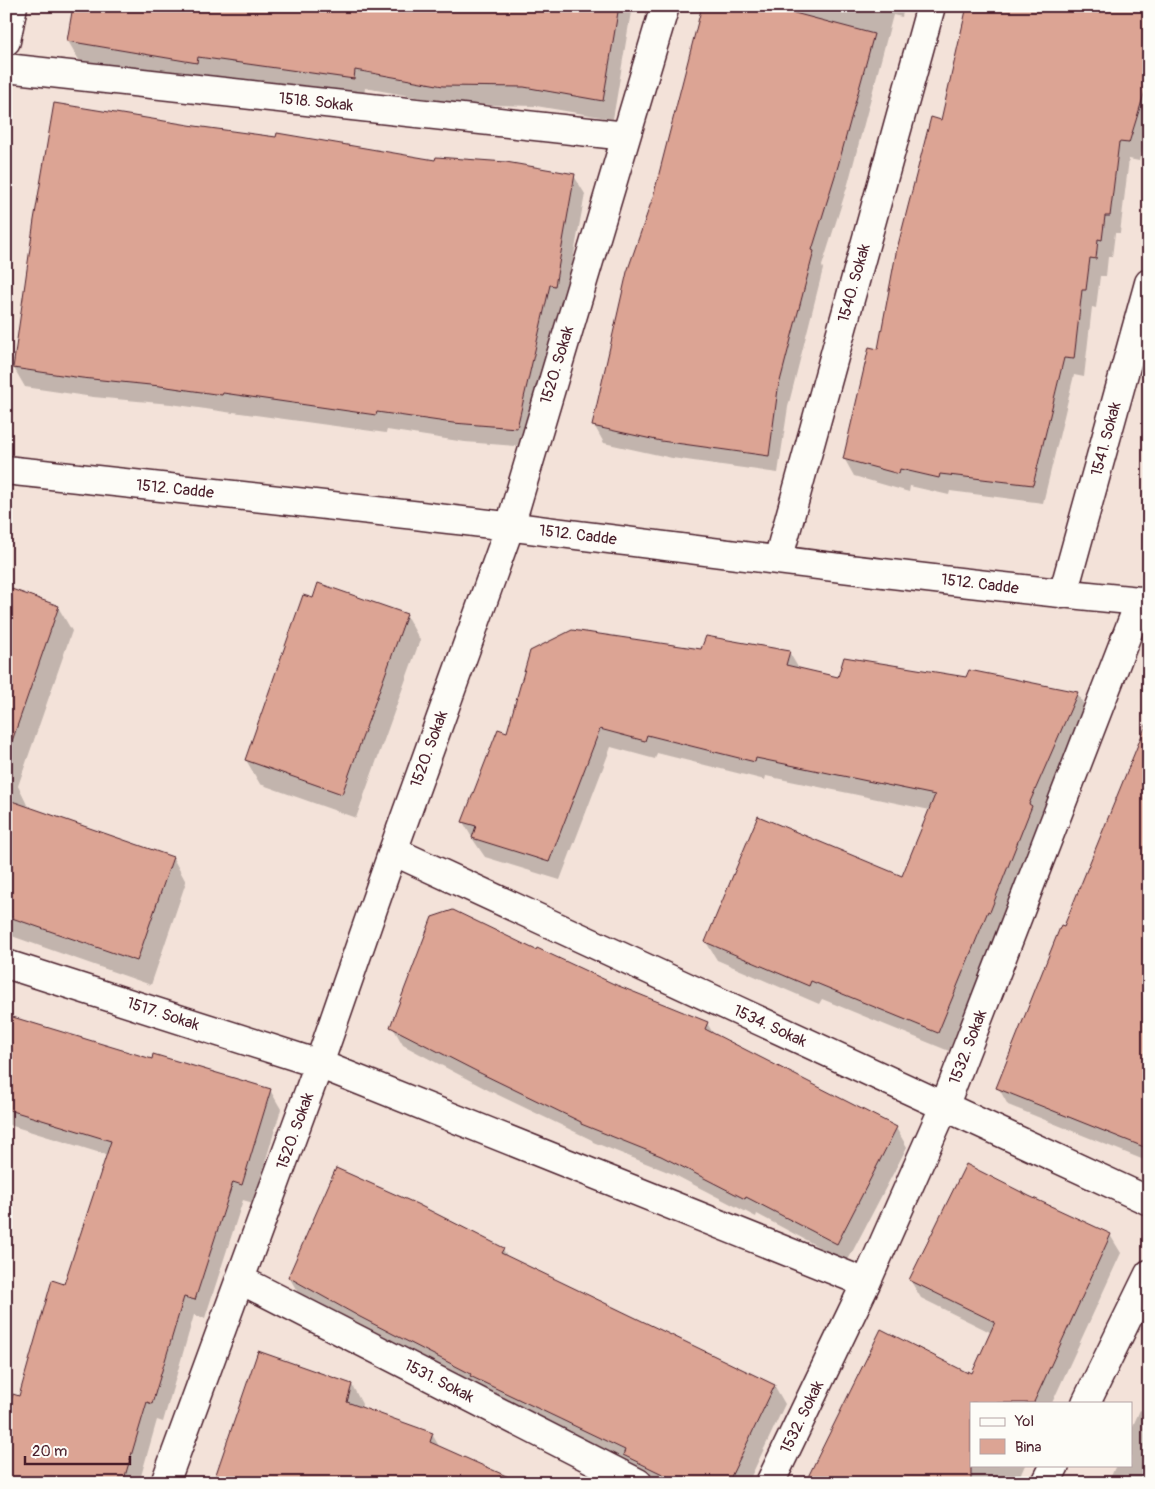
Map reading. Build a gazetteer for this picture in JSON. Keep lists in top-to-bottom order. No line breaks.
{"streets":{"street":["1518. Sokak","1540. Sokak","1520. Sokak","1541. Sokak","1512. Cadde","1517. Sokak","1534. Sokak","1532. Sokak","1531. Sokak"]},"crossings":[["1518. Sokak","1520. Sokak"],["1540. Sokak","1512. Cadde"],["1520. Sokak","1512. Cadde"],["1520. Sokak","1517. Sokak"],["1520. Sokak","1534. Sokak"],["1520. Sokak","1531. Sokak"],["1541. Sokak","1512. Cadde"],["1512. Cadde","1532. Sokak"],["1517. Sokak","1532. Sokak"],["1534. Sokak","1532. Sokak"]],"legend":["Yol","Bina"],"scale_bar":"20 m"}
